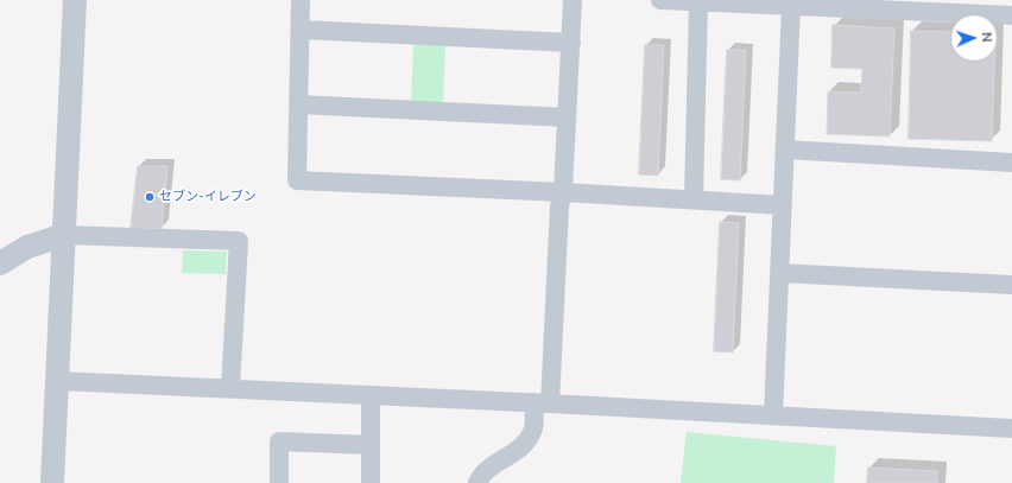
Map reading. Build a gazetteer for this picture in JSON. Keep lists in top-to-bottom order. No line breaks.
{"places":["セブン-イレブン"],"north":"right"}
